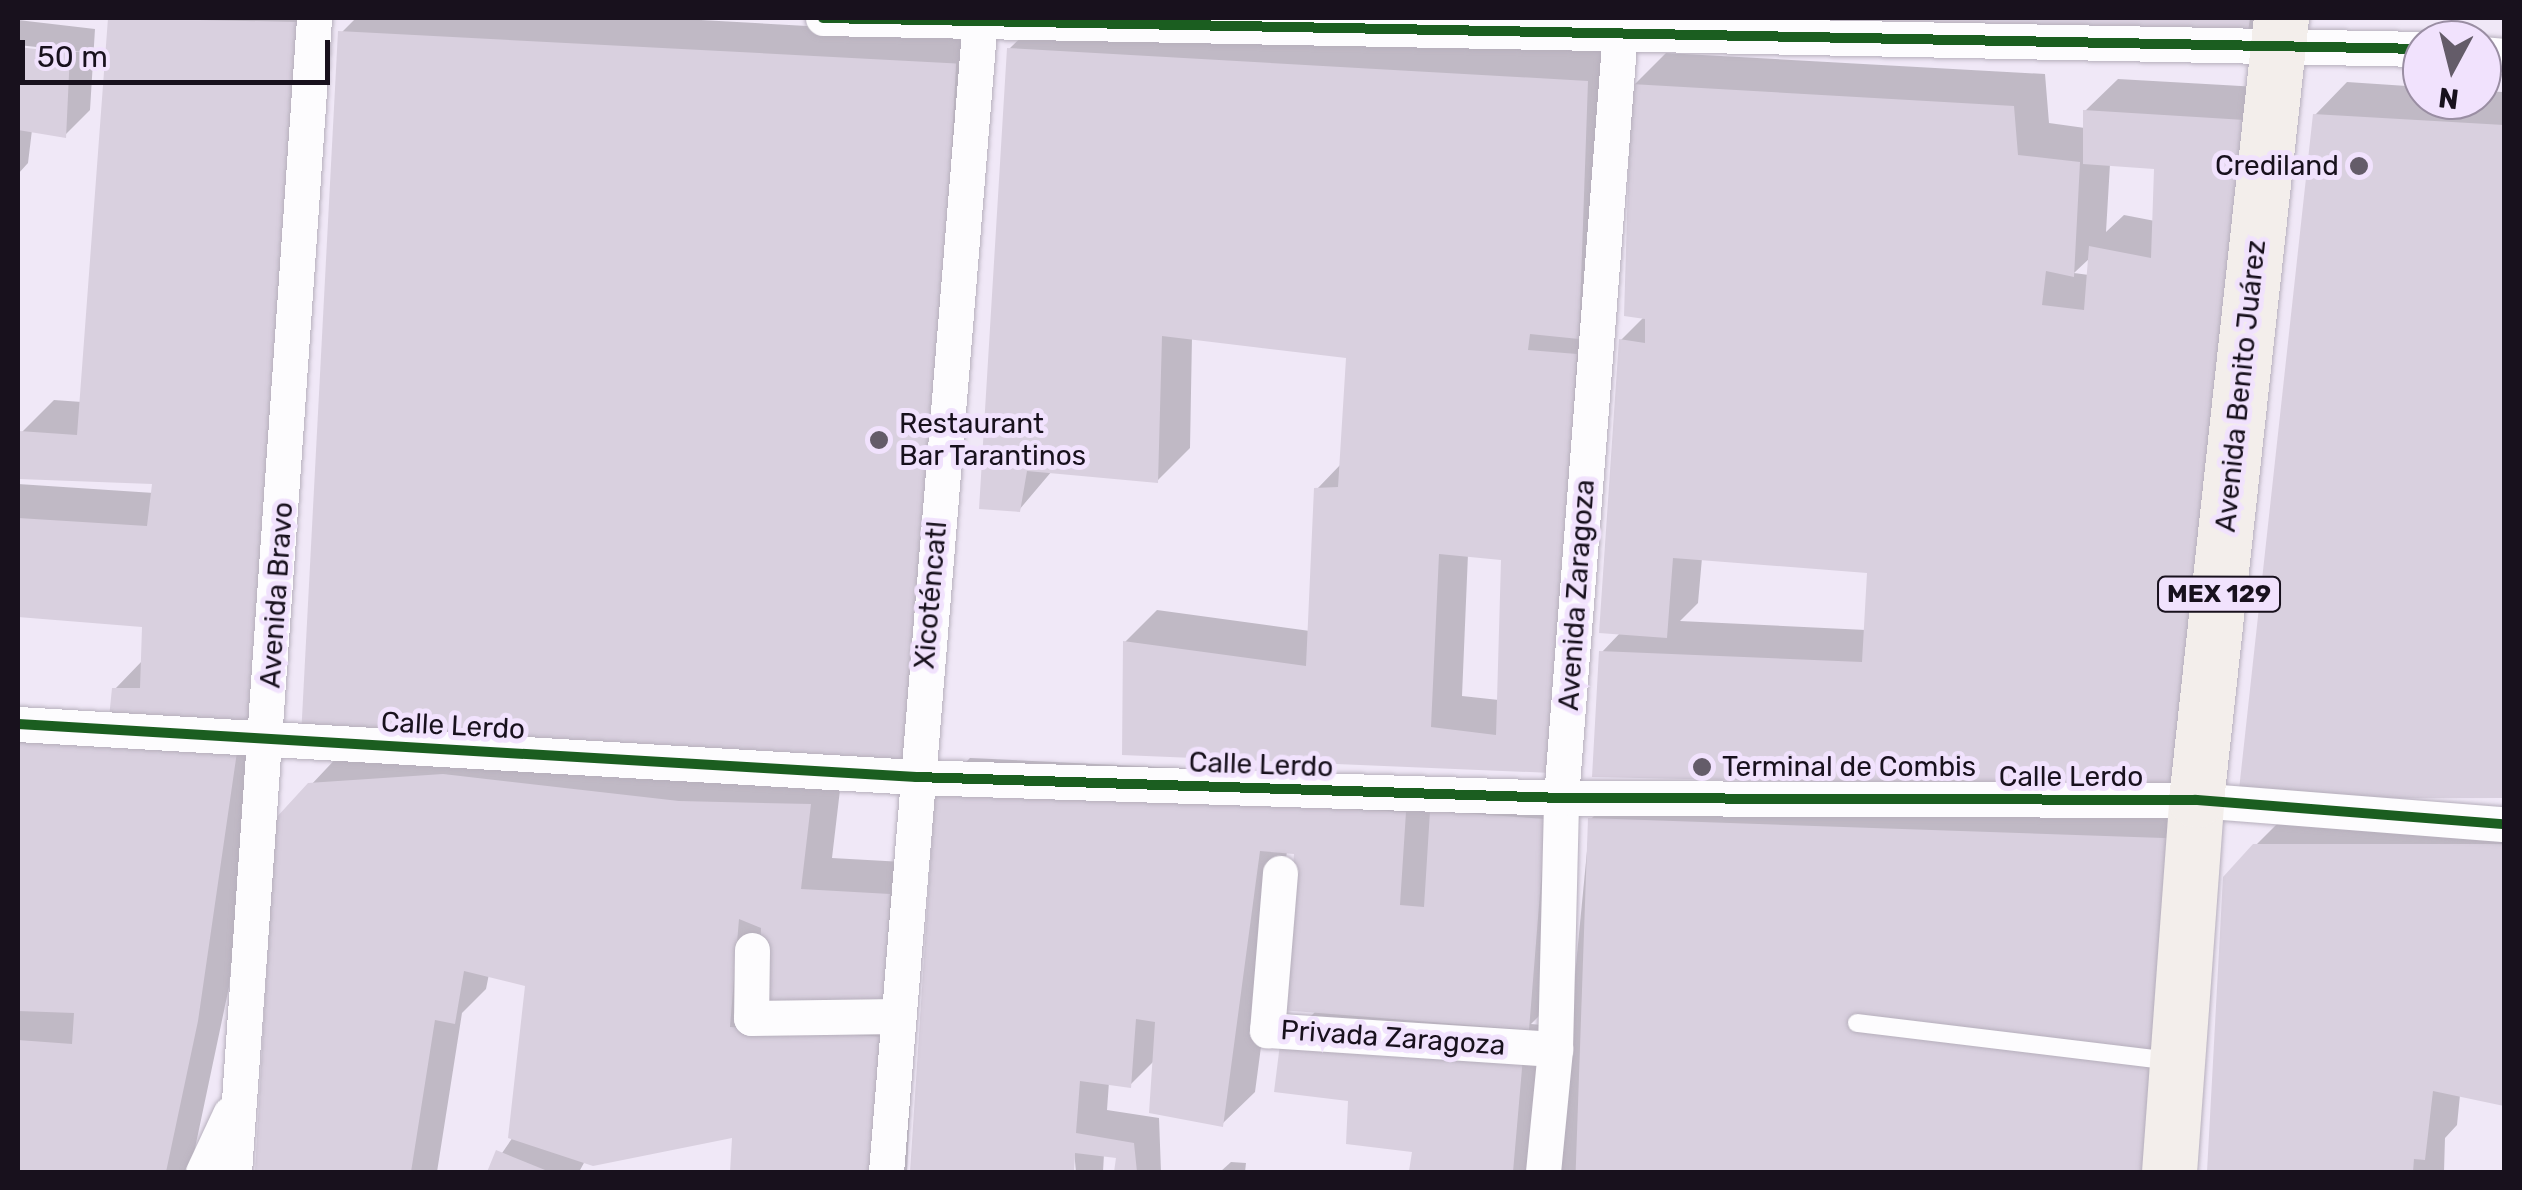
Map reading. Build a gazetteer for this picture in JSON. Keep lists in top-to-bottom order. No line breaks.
{"streets":{"main road":["Avenida Benito Juárez","MEX 129"],"street":["Avenida Bravo","Xicoténcatl","Avenida Zaragoza","Calle Lerdo","Privada Zaragoza"]},"crossings":[["Avenida Benito Juárez","Calle Lerdo"],["Avenida Bravo","Calle Lerdo"],["Xicoténcatl","Calle Lerdo"],["Avenida Zaragoza","Calle Lerdo"],["Avenida Zaragoza","Privada Zaragoza"]],"places":["Crediland","Restaurant Bar Tarantinos","Terminal de Combis"],"scale_bar":"50 m","north":"bottom"}
